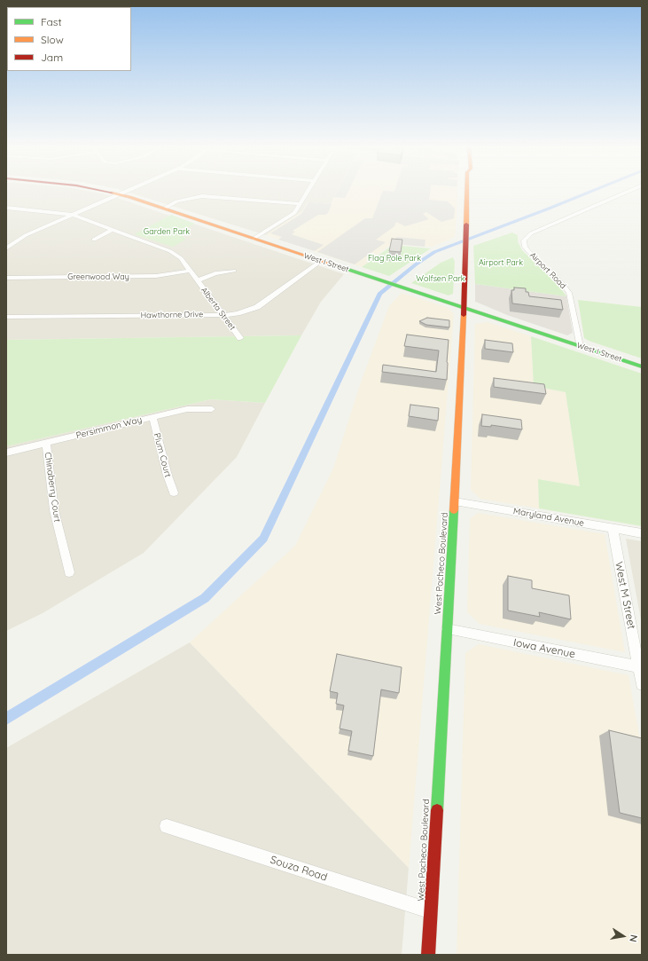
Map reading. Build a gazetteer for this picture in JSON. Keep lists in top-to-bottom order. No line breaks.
{"streets":{"main road":["West I Street","West Pacheco Boulevard"],"street":["Airport Road","Greenwood Way","Alberta Street","Hawthorne Drive","Persimmon Way","Plum Court","Chinaberry Court","Maryland Avenue","West M Street","Iowa Avenue","Souza Road"]},"crossings":[["West I Street","Airport Road"],["West I Street","Hawthorne Drive"],["West I Street","West Pacheco Boulevard"],["Greenwood Way","Alberta Street"],["Alberta Street","Hawthorne Drive"],["Persimmon Way","Plum Court"],["Persimmon Way","Chinaberry Court"],["Maryland Avenue","West Pacheco Boulevard"],["Maryland Avenue","West M Street"],["West Pacheco Boulevard","Iowa Avenue"],["West Pacheco Boulevard","Souza Road"],["West M Street","Iowa Avenue"]],"parks":["Garden Park","Flag Pole Park","Airport Park","Wolfsen Park"],"legend":["Fast","Slow","Jam"],"north":"right"}
